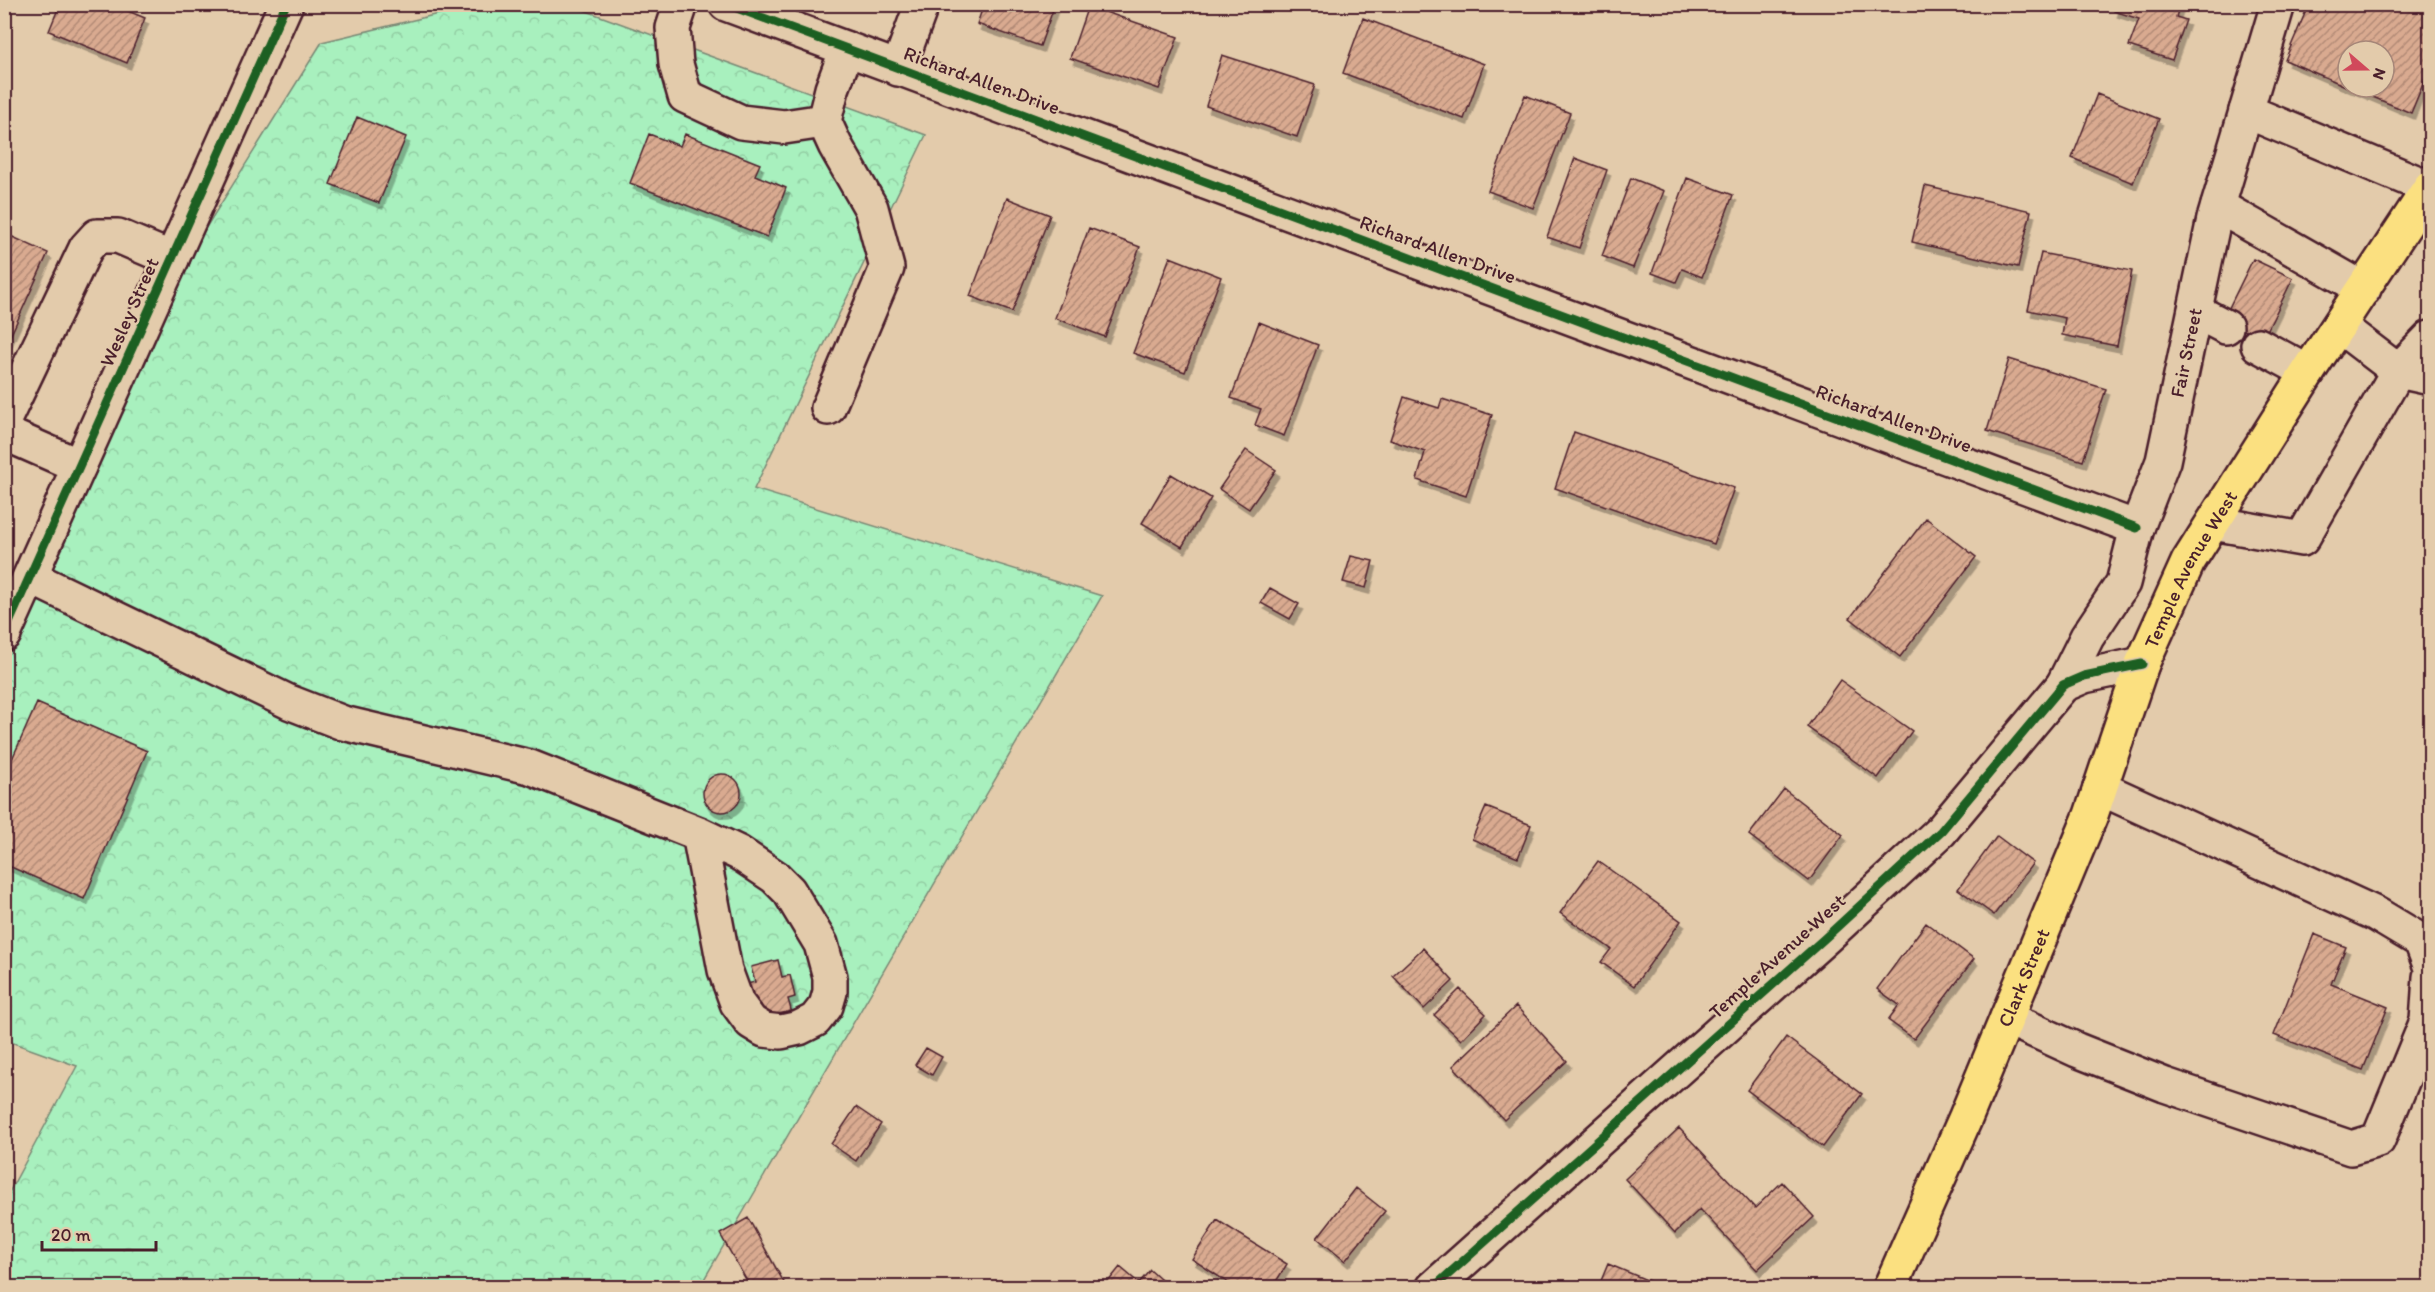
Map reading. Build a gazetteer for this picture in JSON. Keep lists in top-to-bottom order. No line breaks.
{"streets":{"main road":["Temple Avenue West","Clark Street"],"street":["Richard Allen Drive","Wesley Street","Fair Street"]},"crossings":[["Richard Allen Drive","Fair Street"],["Fair Street","Temple Avenue West"],["Temple Avenue West","Clark Street"]],"scale_bar":"20 m","north":"right"}
